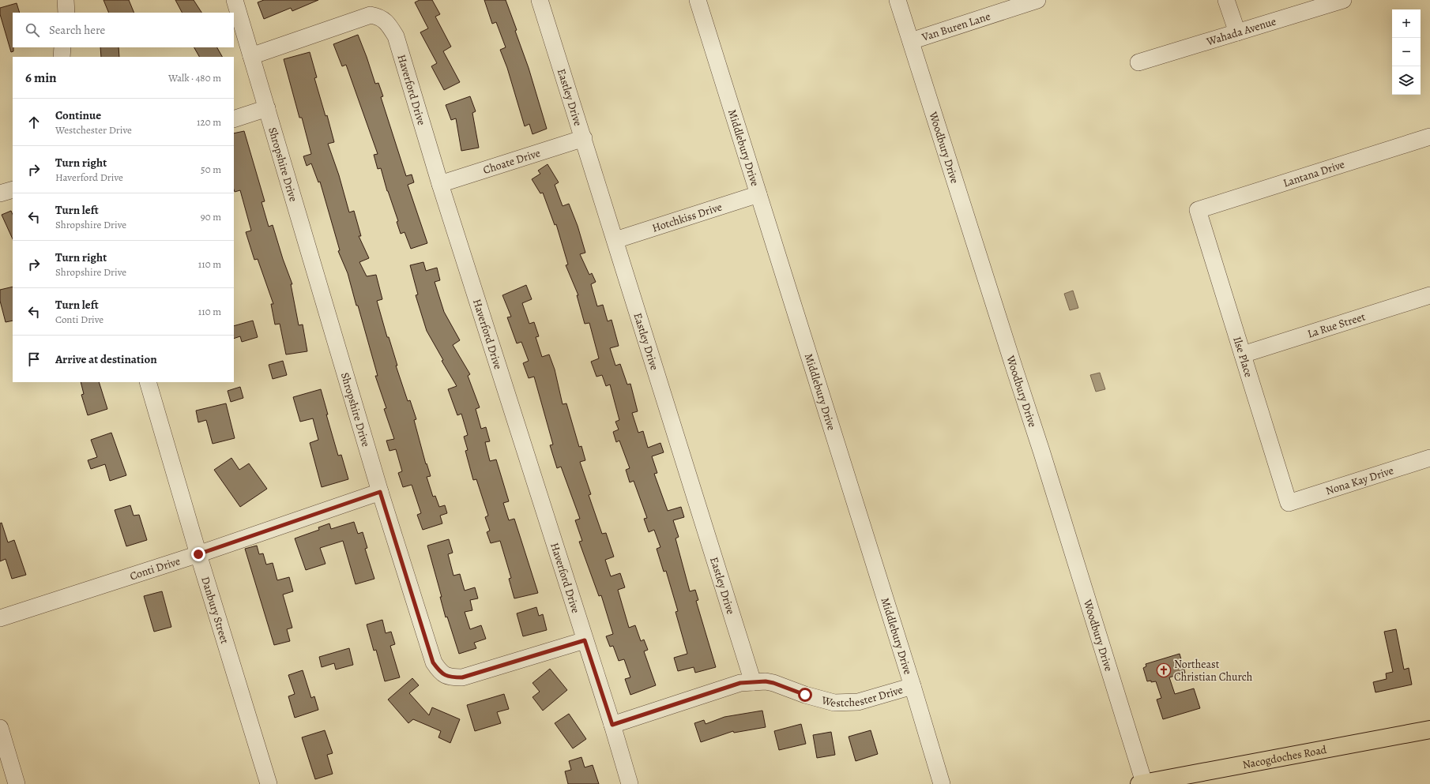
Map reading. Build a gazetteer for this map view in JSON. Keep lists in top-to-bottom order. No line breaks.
{"streets":{"main road":["Nacogdoches Road"],"street":["Van Buren Lane","Wahada Avenue","Haverford Drive","Eastley Drive","Woodbury Drive","Middlebury Drive","Choate Drive","Shropshire Drive","Lantana Drive","Hotchkiss Drive","La Rue Street","Ilse Place","Nona Kay Drive","Conti Drive","Danbury Street","Westchester Drive"]},"crossings":[["Van Buren Lane","Woodbury Drive"],["Haverford Drive","Choate Drive"],["Haverford Drive","Shropshire Drive"],["Haverford Drive","Westchester Drive"],["Eastley Drive","Choate Drive"],["Eastley Drive","Hotchkiss Drive"],["Eastley Drive","Westchester Drive"],["Woodbury Drive","Nacogdoches Road"],["Middlebury Drive","Hotchkiss Drive"],["Middlebury Drive","Westchester Drive"],["Shropshire Drive","Conti Drive"],["Lantana Drive","Ilse Place"],["La Rue Street","Ilse Place"],["Ilse Place","Nona Kay Drive"],["Conti Drive","Danbury Street"]],"places":{"church":["Northeast Christian Church"]},"page":{"map_buttons":["+","−"],"search":"Search here","heading":["6 min","Walk · 480 m"],"list":[["Continue","Westchester Drive","120 m"],["Turn right","Haverford Drive","50 m"],["Turn left","Shropshire Drive","90 m"],["Turn right","Shropshire Drive","110 m"],["Turn left","Conti Drive","110 m"],"Arrive at destination"]}}
